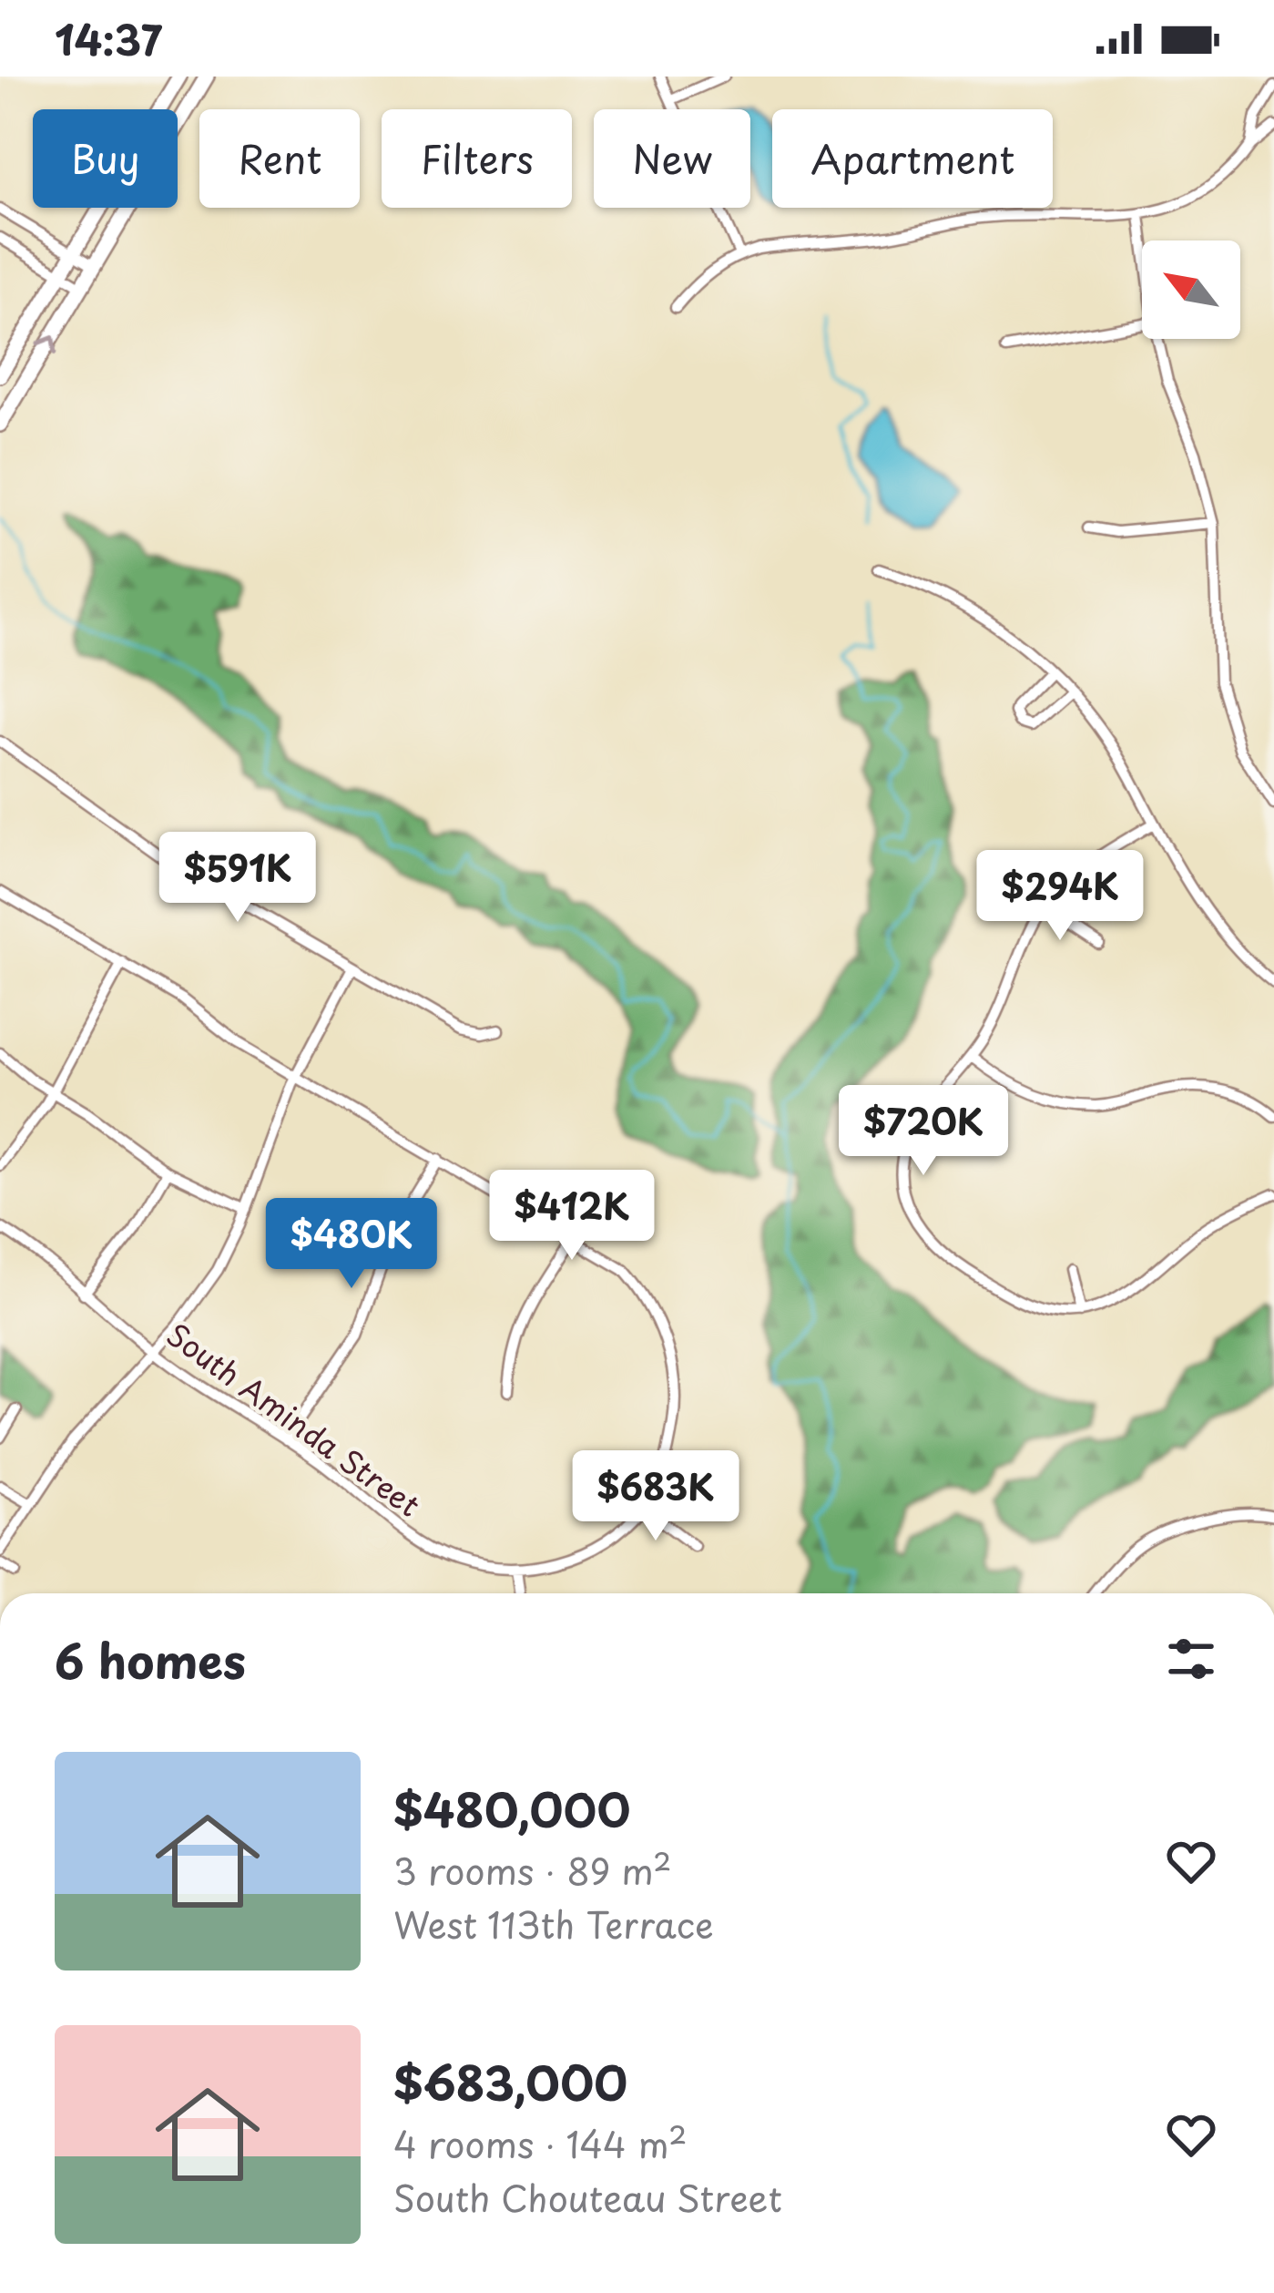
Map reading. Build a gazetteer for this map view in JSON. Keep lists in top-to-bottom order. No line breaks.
{"streets":{"street":["South Aminda Street"]},"north":"top left","page":{"status":"14:37","chip":["Buy","Rent","Filters","New","Apartment"],"price":["$591K","$294K","$720K","$412K","$480K","$683K"],"heading":"6 homes","list":[{"name":"$480,000","note":"3 rooms · 89 m² · West 113th Terrace"},{"name":"$683,000","note":"4 rooms · 144 m² · South Chouteau Street"}]}}
